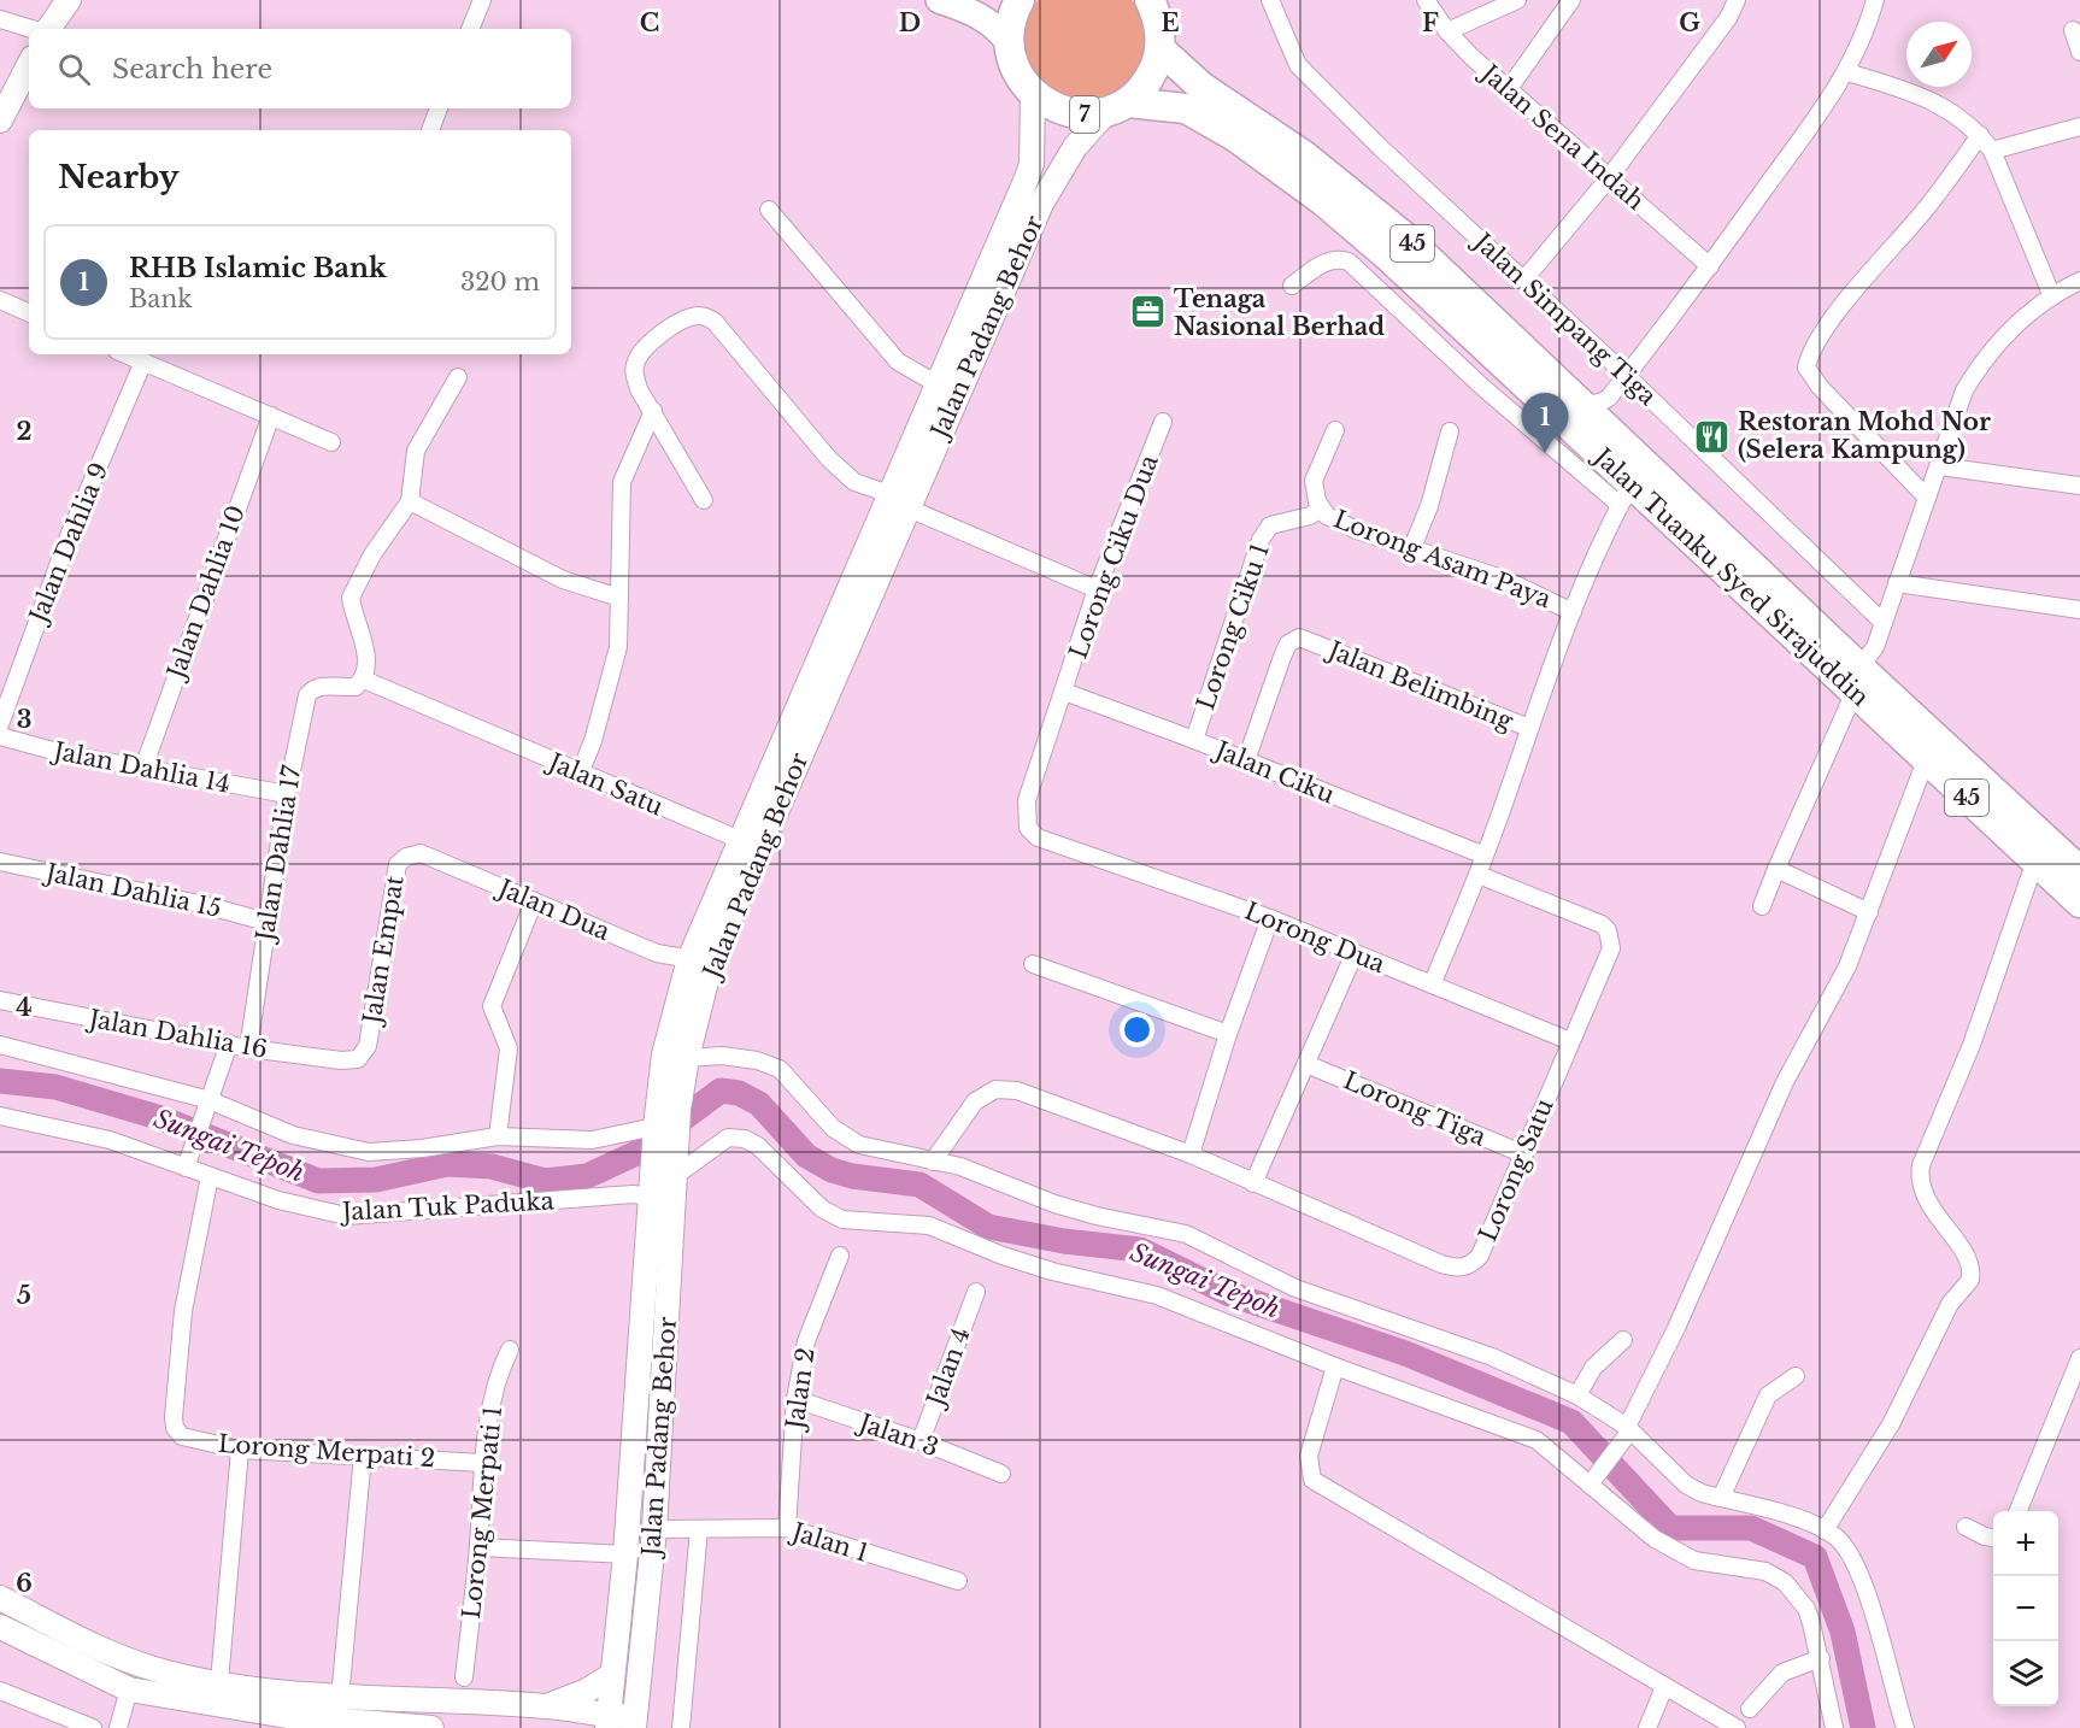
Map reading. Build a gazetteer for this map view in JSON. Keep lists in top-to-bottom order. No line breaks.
{"streets":{"highway":["7","45","Jalan Tuanku Syed Sirajuddin"],"main road":["Jalan Padang Behor"],"street":["Jalan Sena Indah","Jalan Simpang Tiga","Jalan Dahlia 9","Lorong Ciku Dua","Lorong Asam Paya","Jalan Dahlia 10","Lorong Ciku 1","Jalan Belimbing","Jalan Dahlia 14","Jalan Ciku","Jalan Satu","Jalan Dahlia 17","Jalan Dahlia 15","Jalan Dua","Lorong Dua","Jalan Empat","Jalan Dahlia 16","Lorong Tiga","Lorong Satu","Jalan Tuk Paduka","Jalan 4","Jalan 2","Jalan 3","Lorong Merpati 2","Lorong Merpati 1","Jalan 1"]},"crossings":[["7","Jalan Padang Behor"],["7","Jalan Tuanku Syed Sirajuddin"],["Jalan Padang Behor","Jalan Tuanku Syed Sirajuddin"],["Jalan Padang Behor","Jalan Satu"],["Jalan Padang Behor","Jalan Dua"],["Jalan Padang Behor","Jalan Tuk Paduka"],["Jalan Padang Behor","Jalan 1"],["Lorong Ciku Dua","Jalan Ciku"],["Lorong Ciku Dua","Lorong Dua"],["Lorong Asam Paya","Lorong Ciku 1"],["Jalan Dahlia 10","Jalan Dahlia 14"],["Lorong Ciku 1","Jalan Ciku"],["Jalan Belimbing","Jalan Ciku"],["Jalan Dahlia 14","Jalan Dahlia 17"],["Jalan Satu","Jalan Dahlia 17"],["Jalan Dahlia 17","Jalan Dahlia 15"],["Jalan Dahlia 17","Jalan Dahlia 16"],["Jalan Dua","Jalan Empat"],["Lorong Dua","Lorong Satu"],["Jalan Empat","Jalan Dahlia 16"],["Lorong Tiga","Lorong Satu"],["Jalan Tuk Paduka","Lorong Merpati 2"],["Jalan 4","Jalan 3"],["Jalan 2","Jalan 3"],["Jalan 2","Jalan 1"],["Lorong Merpati 2","Lorong Merpati 1"]],"water":["Sungai Tepoh"],"places":{"office":["Tenaga Nasional Berhad"],"restaurant":["Restoran Mohd Nor (Selera Kampung)"]},"north":"top right","page":{"search":"Search here","heading":"Nearby","list":[{"mark":"1","name":"RHB Islamic Bank","note":"Bank","value":"320 m"}],"pins":"1","map_buttons":["+","−"]},"grid":{"columns":["C","D","E","F","G"],"rows":["2","3","4","5","6"]}}
